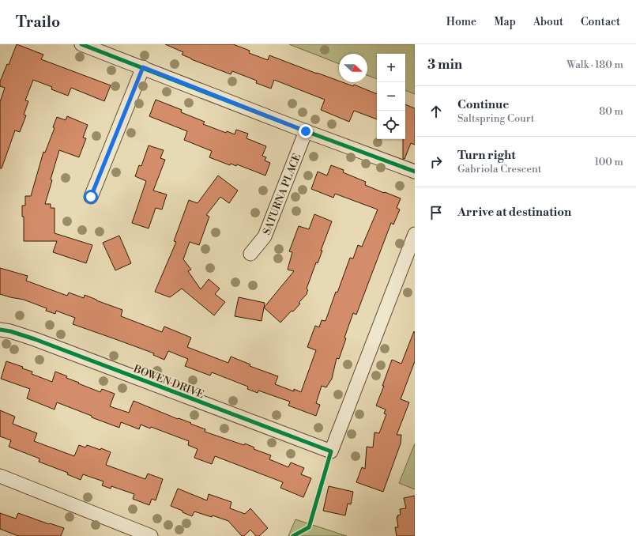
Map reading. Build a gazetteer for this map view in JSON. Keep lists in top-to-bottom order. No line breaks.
{"streets":{"street":["SATURNA PLACE","BOWEN DRIVE"]},"north":"right","page":{"header":"Trailo","nav":["Home","Map","About","Contact"],"heading":["3 min","Walk · 180 m"],"map_buttons":["+","−"],"list":[["Continue","Saltspring Court","80 m"],["Turn right","Gabriola Crescent","100 m"],"Arrive at destination"]}}
